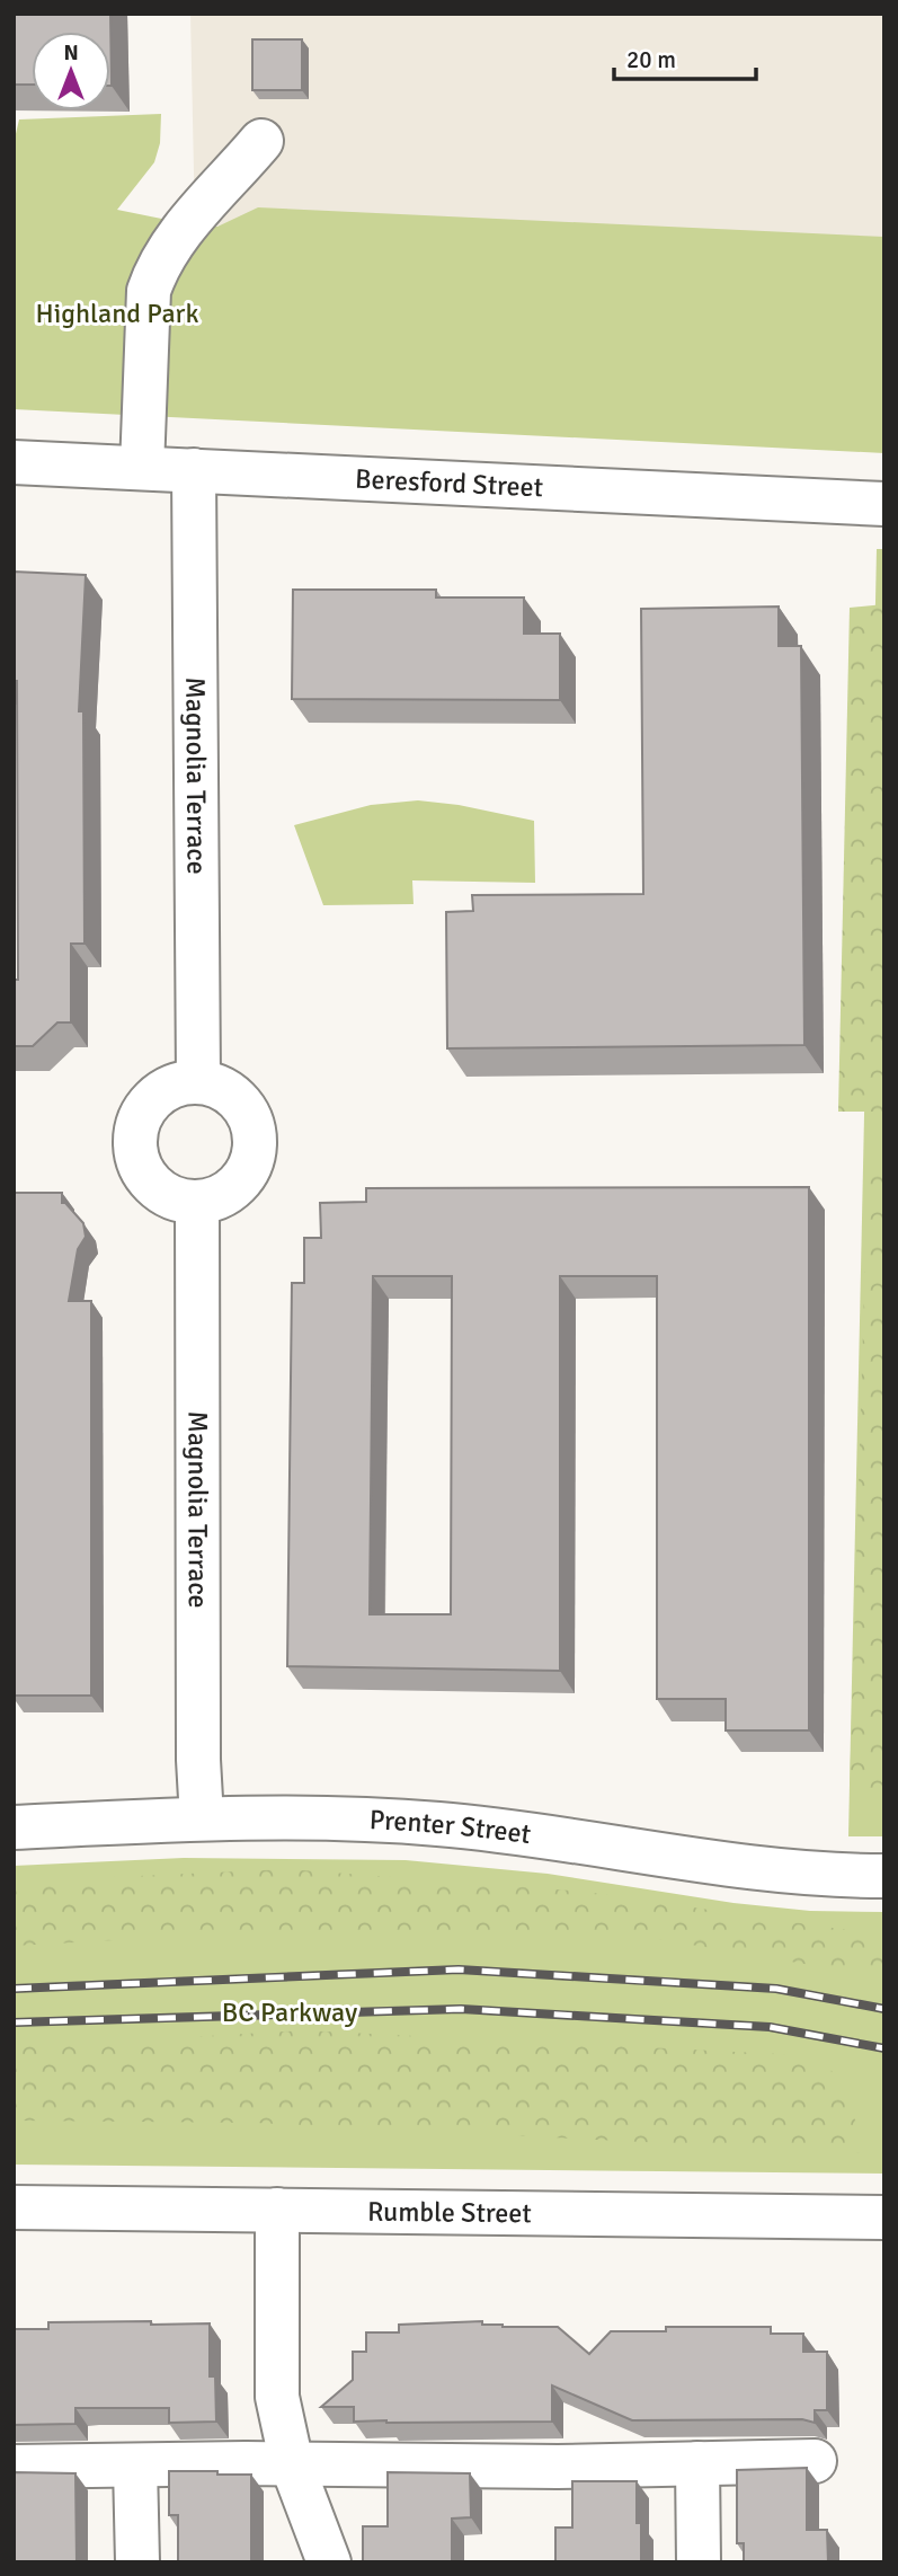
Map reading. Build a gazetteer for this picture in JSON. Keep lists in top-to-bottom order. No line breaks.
{"streets":{"street":["Beresford Street","Magnolia Terrace","Prenter Street","Rumble Street"]},"crossings":[["Beresford Street","Magnolia Terrace"],["Magnolia Terrace","Prenter Street"]],"parks":["Highland Park","BC Parkway"],"scale_bar":"20 m","north":"top"}
